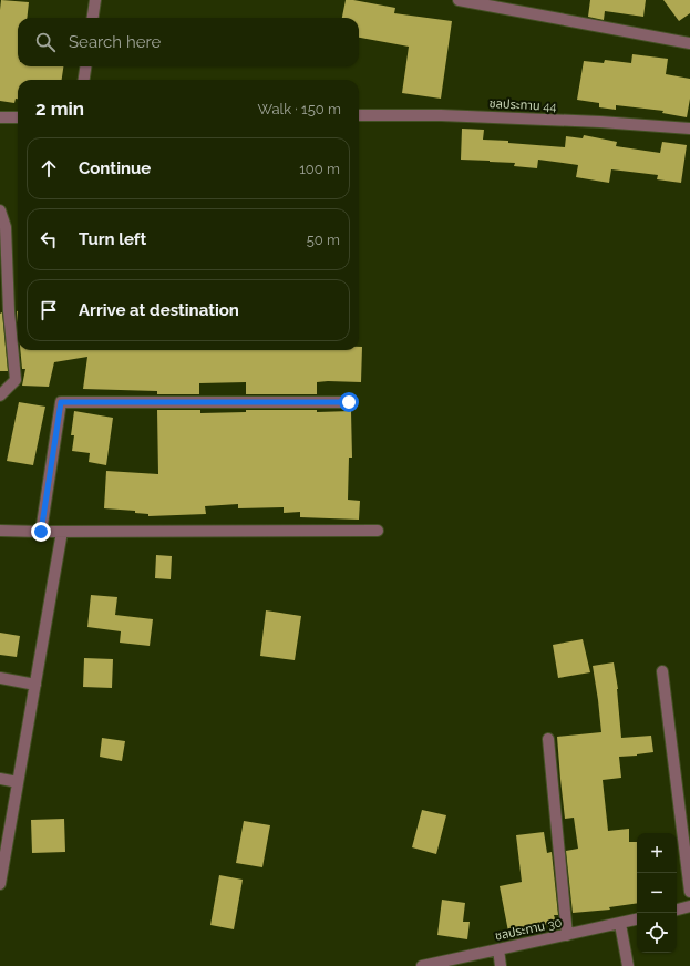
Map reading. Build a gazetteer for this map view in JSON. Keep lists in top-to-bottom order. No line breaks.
{"streets":{"street":["ชลประทาน 44","ชลประทาน 30"]},"page":{"search":"Search here","heading":["2 min","Walk · 150 m"],"list":[["Continue","100 m"],["Turn left","50 m"],"Arrive at destination"],"map_buttons":["+","−"]}}
